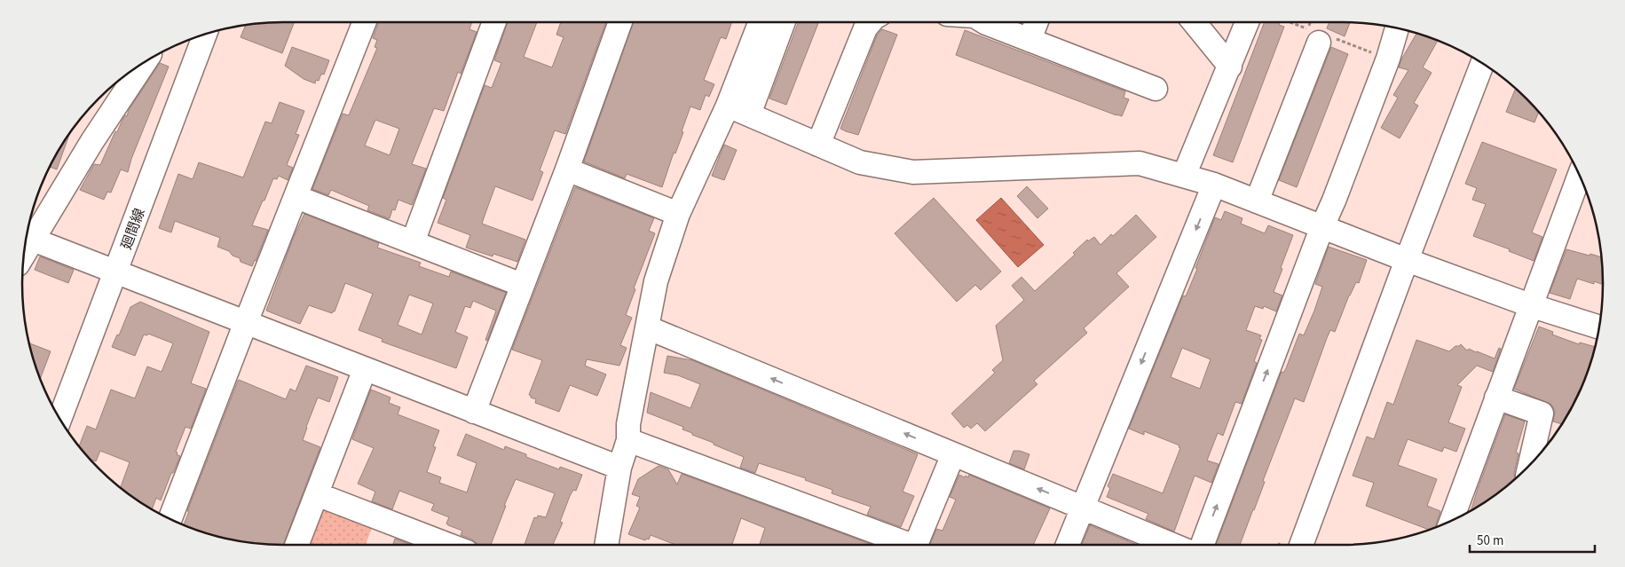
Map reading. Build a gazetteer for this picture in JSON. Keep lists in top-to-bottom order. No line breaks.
{"streets":{"street":["廻間線"]},"scale_bar":"50 m"}
